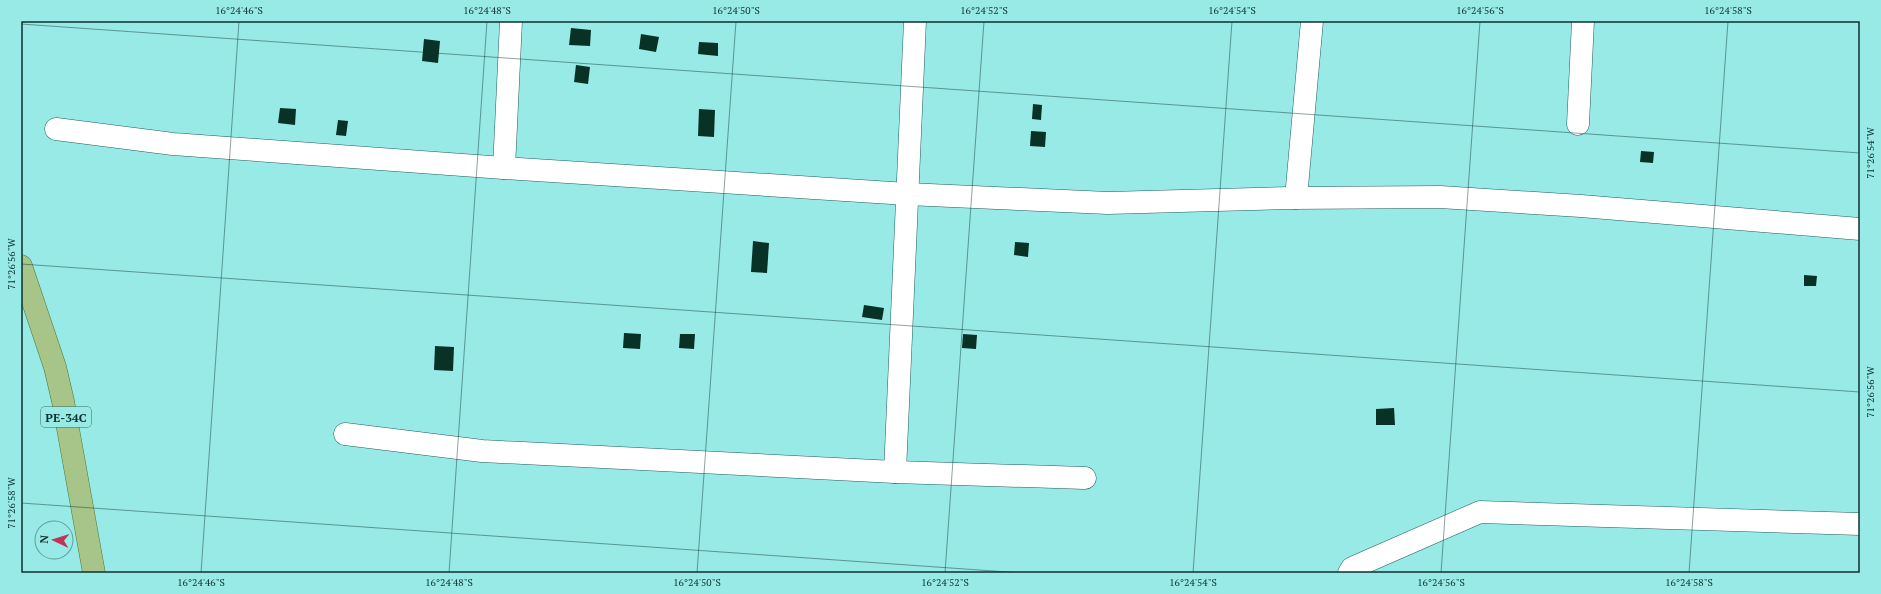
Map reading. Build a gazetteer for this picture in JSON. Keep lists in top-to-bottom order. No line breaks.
{"streets":{"main road":["PE-34C"]},"north":"left","coordinates":["16°24'46\"S","16°24'48\"S","16°24'50\"S","16°24'52\"S","16°24'54\"S","16°24'56\"S","16°24'58\"S","71°26'54\"W","71°26'56\"W","71°26'58\"W"]}
